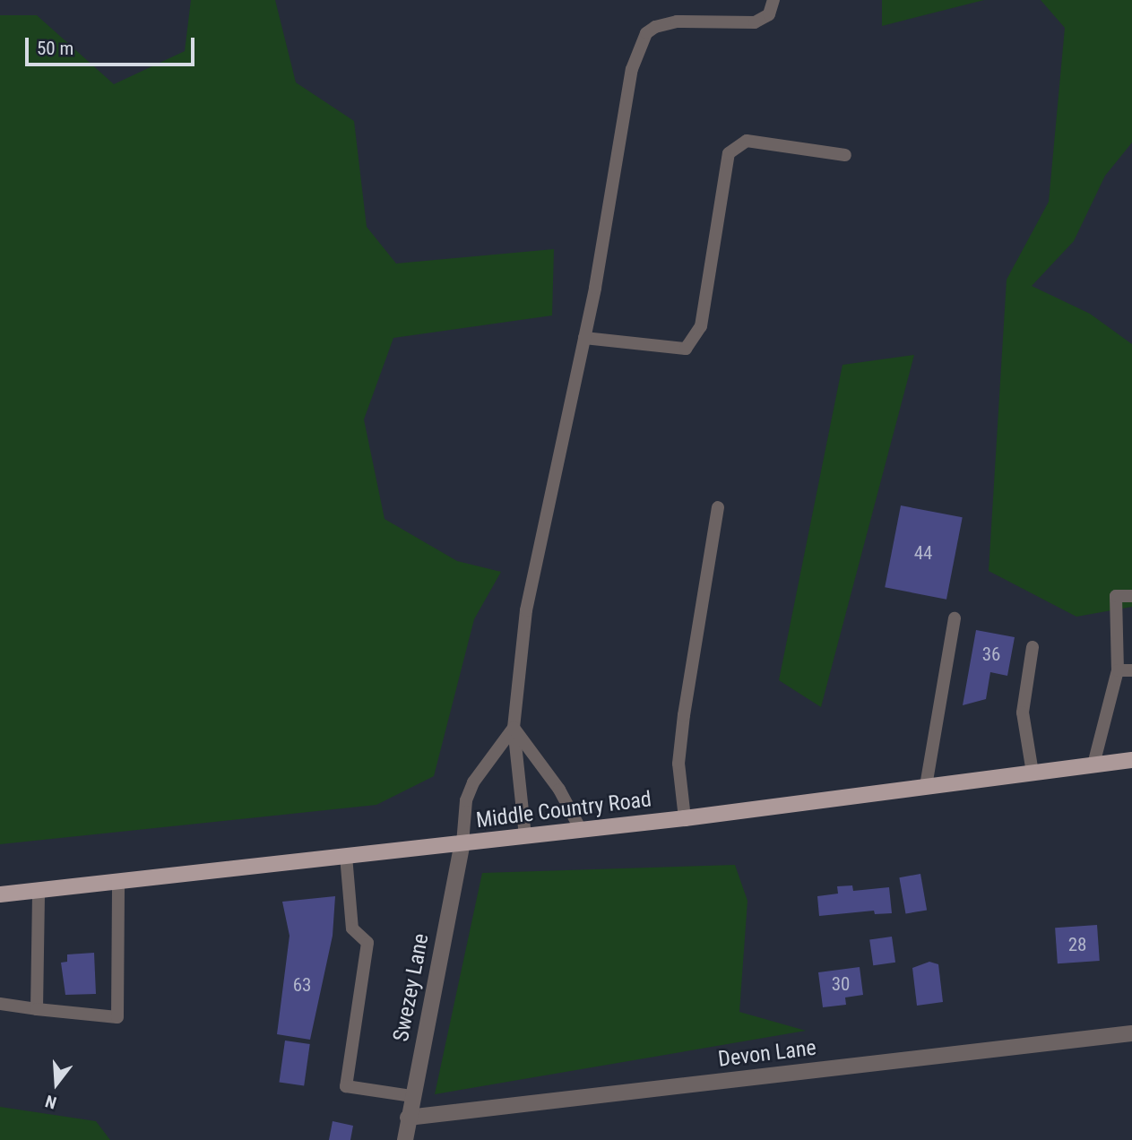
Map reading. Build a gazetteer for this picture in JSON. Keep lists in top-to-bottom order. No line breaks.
{"streets":{"main road":["Middle Country Road"],"street":["Swezey Lane","Devon Lane"]},"crossings":[["Middle Country Road","Swezey Lane"],["Swezey Lane","Devon Lane"]],"house_numbers":["44","36","28","30","63"],"scale_bar":"50 m","north":"bottom"}
